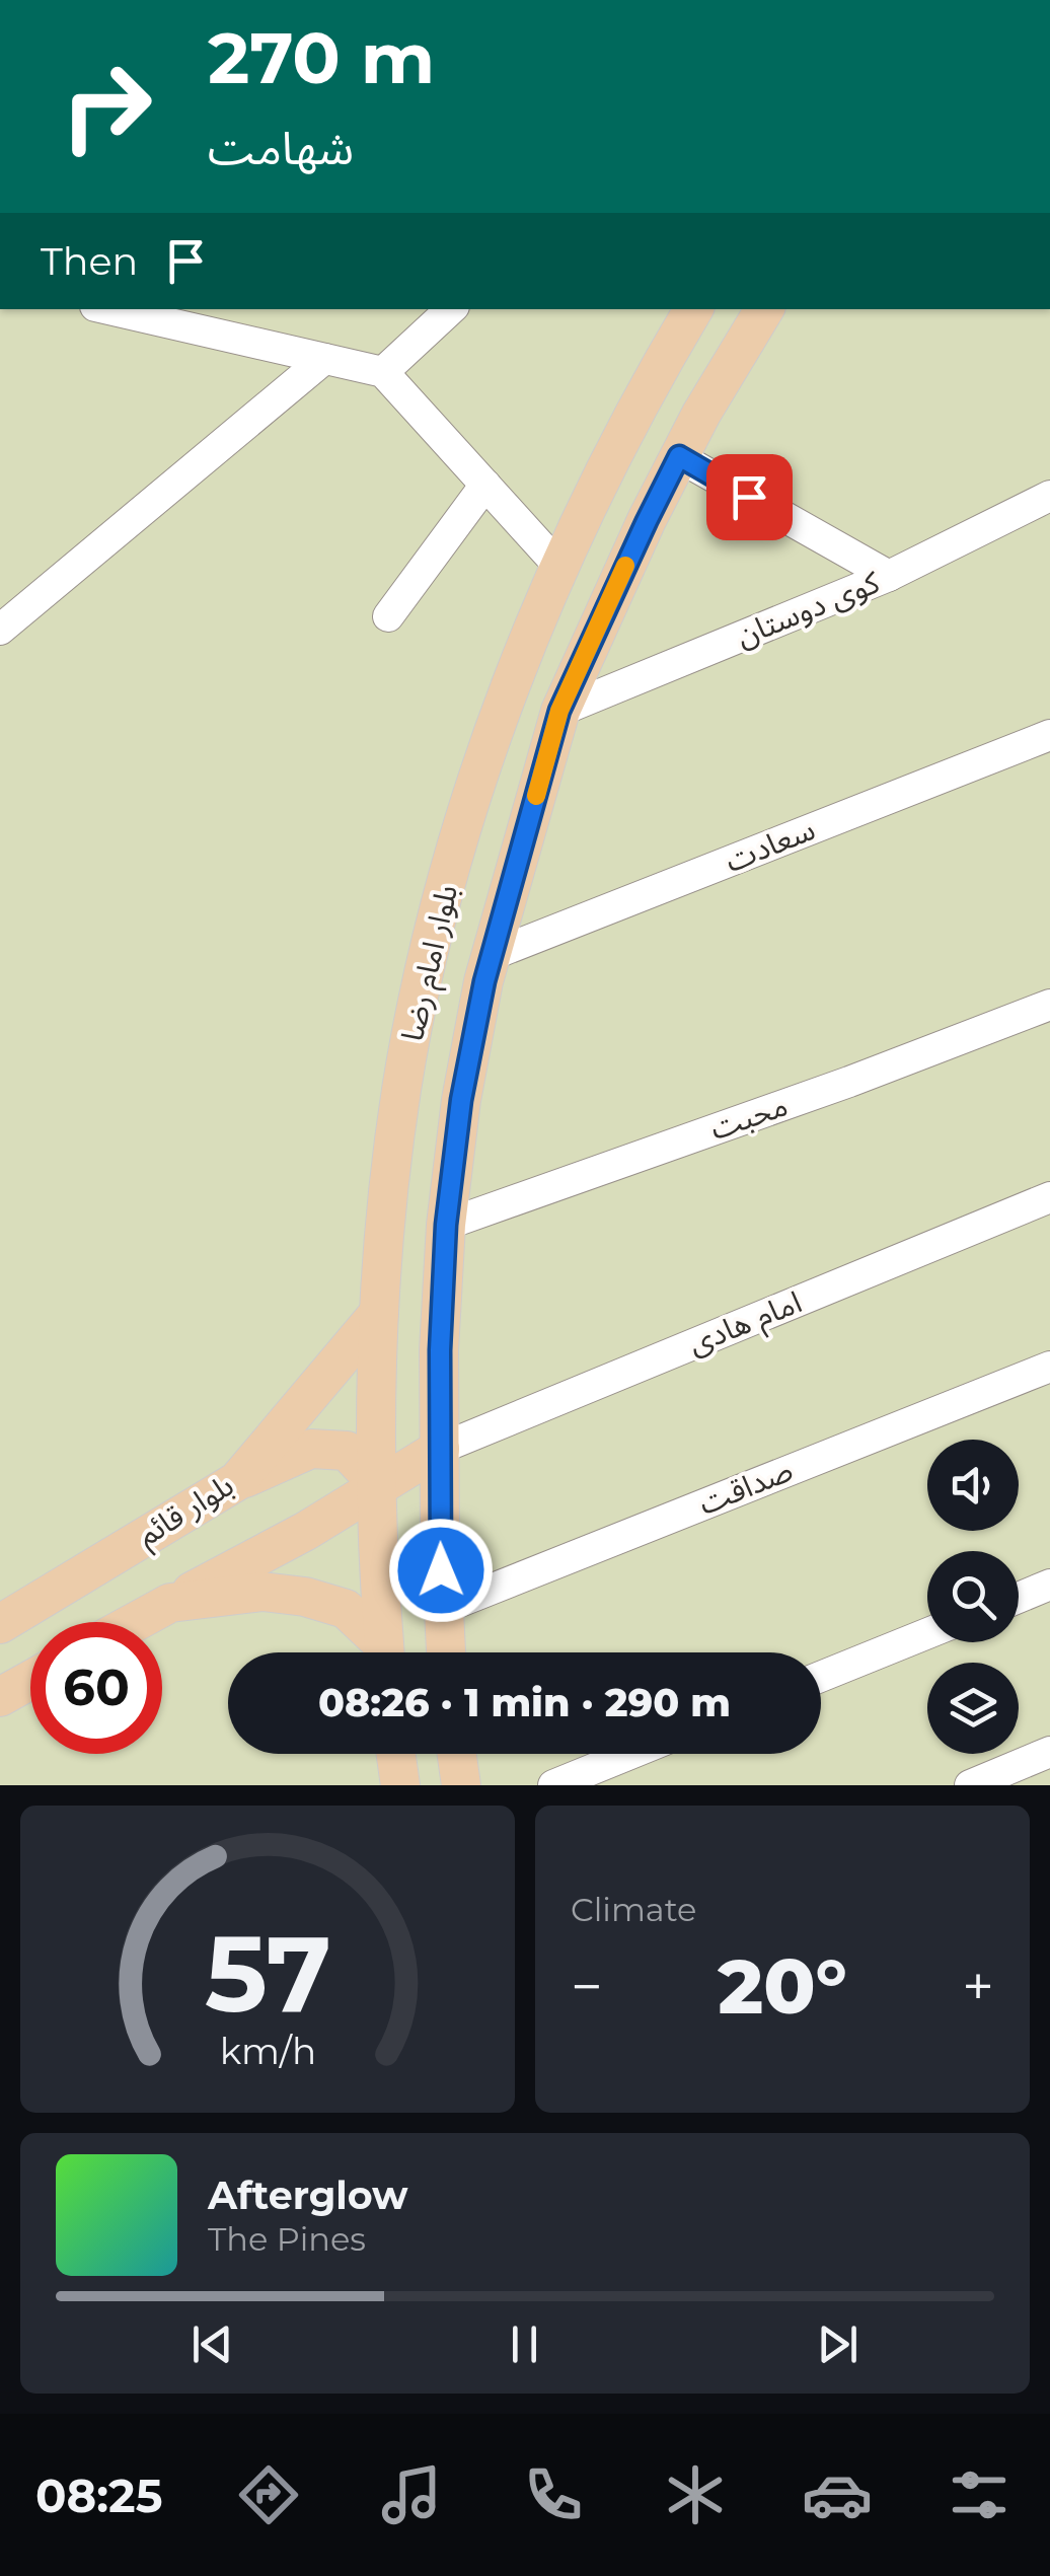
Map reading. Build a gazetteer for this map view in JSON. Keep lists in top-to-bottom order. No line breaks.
{"streets":{"main road":["بلوار امام رضا","بلوار قائم"],"street":["کوی دوستان","سعادت","محبت","امام هادی","صداقت"]},"crossings":[["کوی دوستان","بلوار امام رضا"],["سعادت","بلوار امام رضا"],["بلوار امام رضا","محبت"],["بلوار امام رضا","امام هادی"],["بلوار امام رضا","صداقت"],["بلوار امام رضا","بلوار قائم"]],"page":{"turn":["270 m","شهامت"],"then":"Then","limit":"60","trip":"08:26 · 1 min · 290 m","tile":"Climate","heat":["−","20°","+"],"song":["Afterglow","The Pines"],"tabs":"08:25","gauge":["57","km/h"]}}
